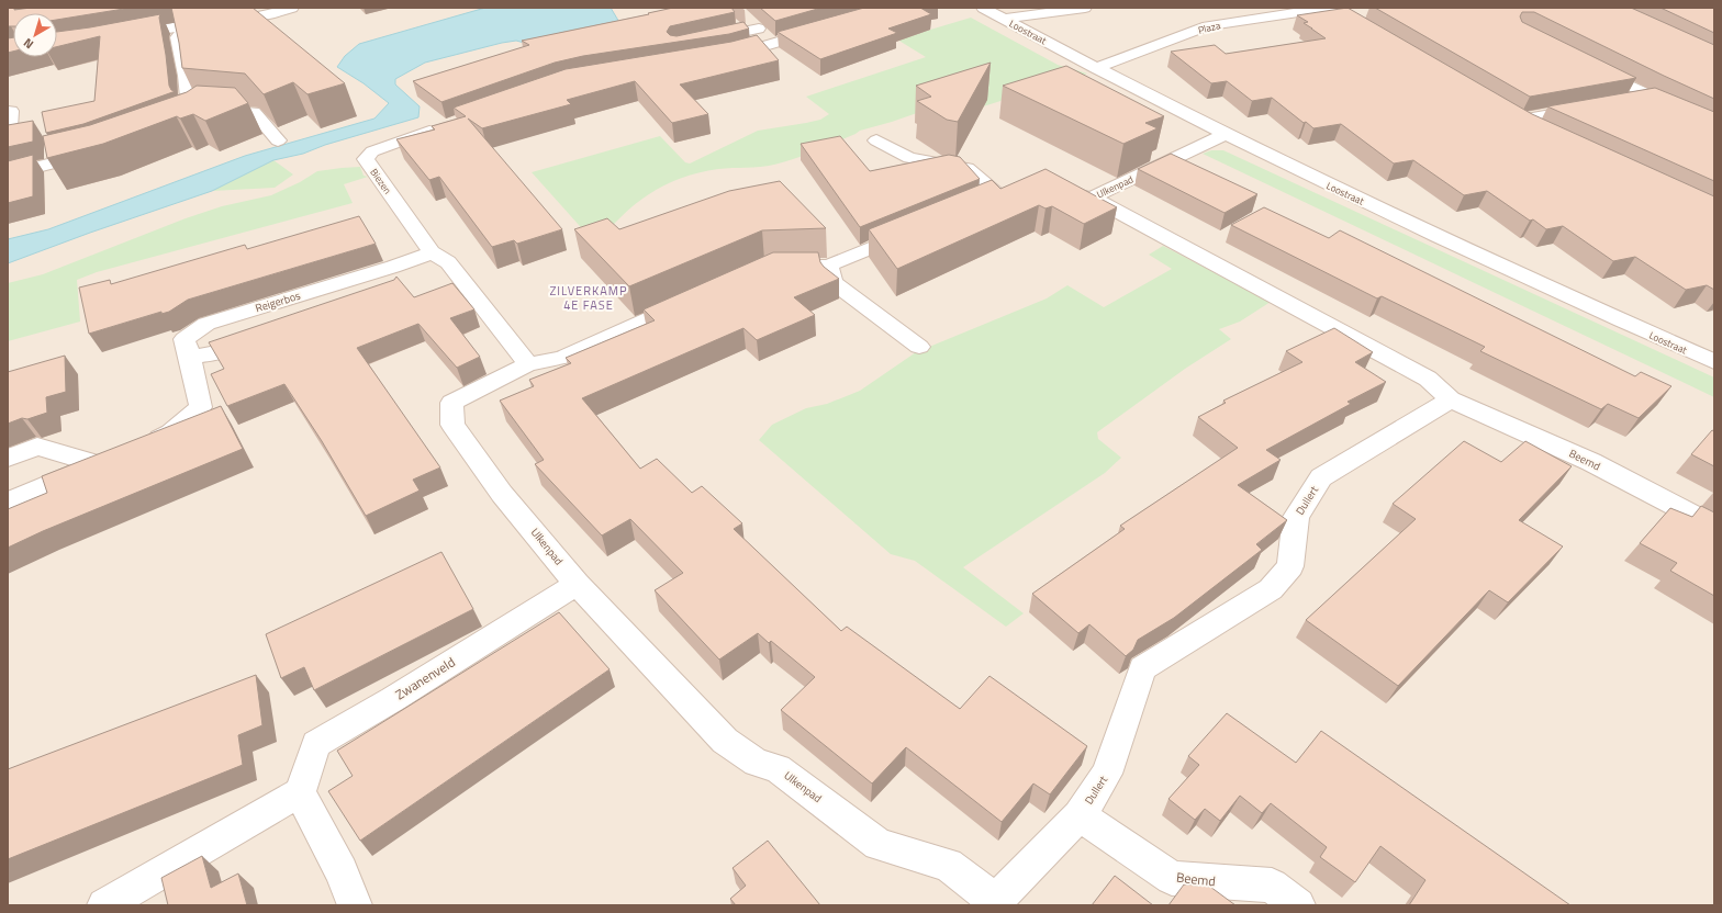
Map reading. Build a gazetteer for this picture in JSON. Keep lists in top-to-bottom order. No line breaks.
{"streets":{"street":["Plaza","Loostraat","Biezen","Ulkenpad","Reigerbos","Beemd","Dullert","Zwanenveld"]},"crossings":[["Plaza","Loostraat"],["Loostraat","Ulkenpad"],["Biezen","Ulkenpad"],["Biezen","Reigerbos"],["Ulkenpad","Dullert"],["Ulkenpad","Zwanenveld"],["Beemd","Dullert"]],"districts":["ZILVERKAMP 4E FASE"],"north":"bottom left"}
